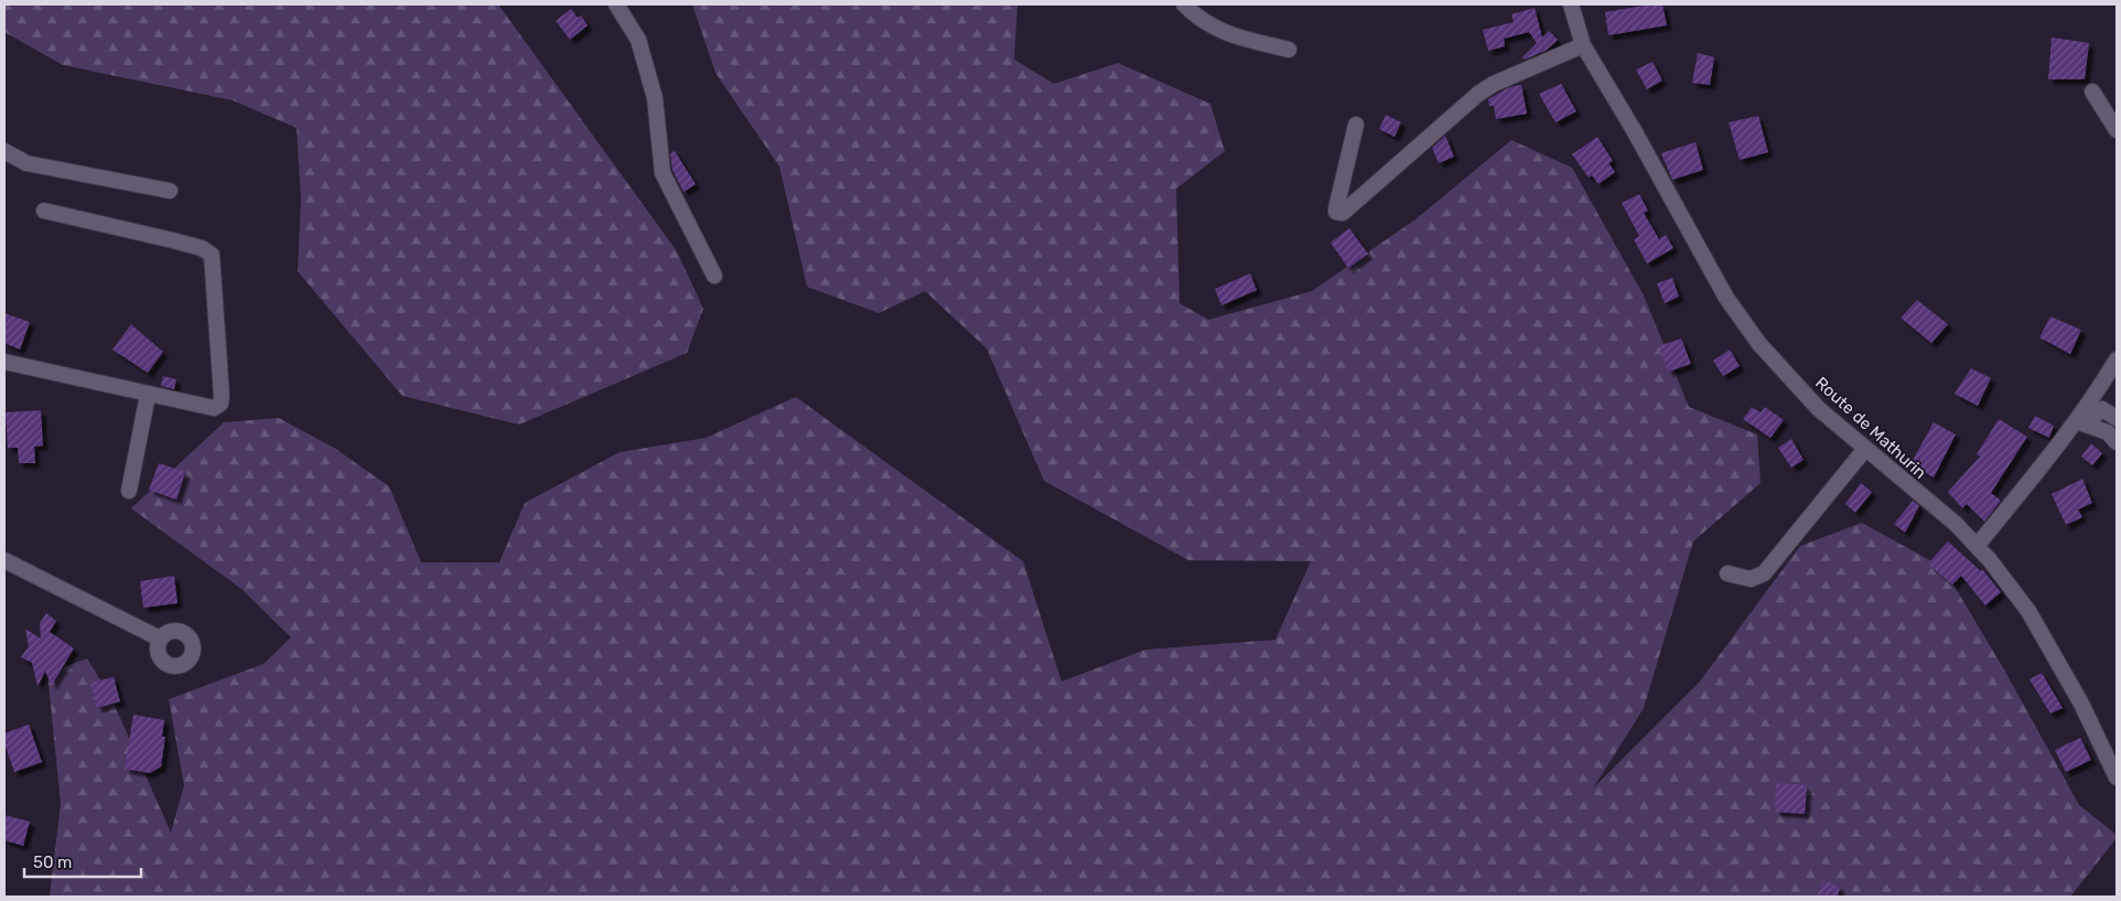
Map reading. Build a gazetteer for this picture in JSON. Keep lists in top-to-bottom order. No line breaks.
{"streets":{"street":["Route de Mathurin"]},"scale_bar":"50 m"}
